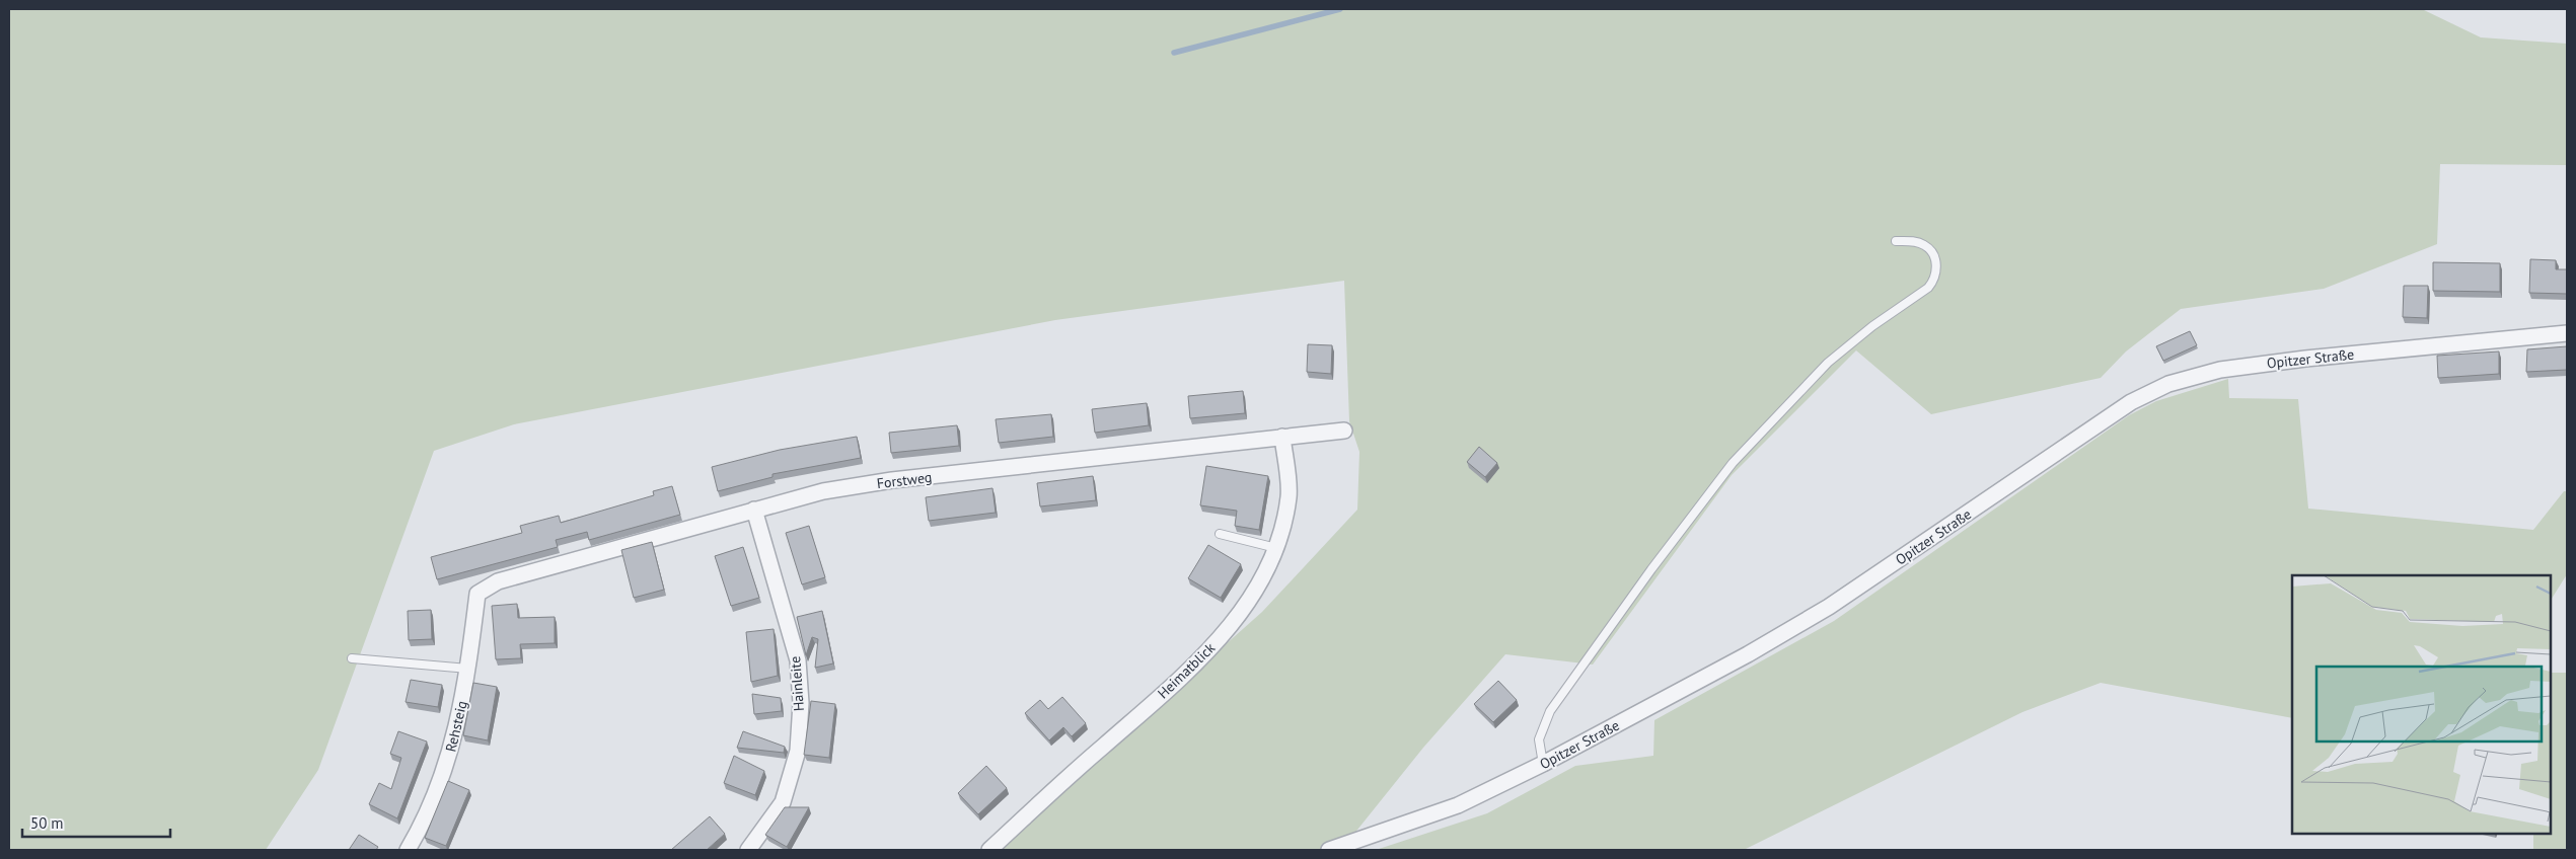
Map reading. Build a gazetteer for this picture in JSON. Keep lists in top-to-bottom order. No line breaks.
{"streets":{"street":["Opitzer Straße","Forstweg","Heimatblick","Hainleite","Rehsteig"]},"crossings":[["Forstweg","Heimatblick"],["Forstweg","Hainleite"],["Forstweg","Rehsteig"]],"scale_bar":"50 m"}
